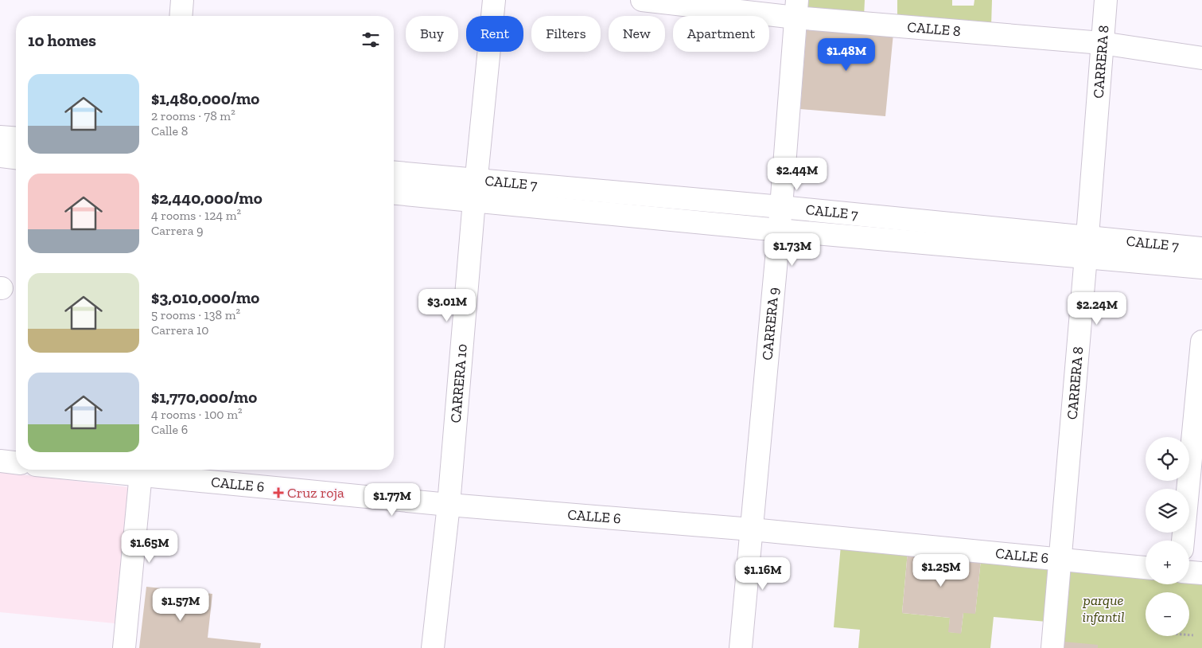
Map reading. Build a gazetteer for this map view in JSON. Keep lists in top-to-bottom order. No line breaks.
{"streets":{"street":["CALLE 8","CARRERA 8","CALLE 7","CARRERA 9","CARRERA 10","CALLE 6"]},"crossings":[["CALLE 8","CARRERA 8"],["CALLE 8","CARRERA 9"],["CARRERA 8","CALLE 7"],["CARRERA 8","CALLE 6"],["CALLE 7","CARRERA 9"],["CALLE 7","CARRERA 10"],["CARRERA 9","CALLE 6"],["CARRERA 10","CALLE 6"]],"parks":["parque infantil"],"places":{"health":["Cruz roja"]},"page":{"chip":["Buy","Rent","Filters","New","Apartment"],"heading":"10 homes","price":["$1.48M","$2.44M","$1.73M","$3.01M","$2.24M","$1.77M","$1.65M","$1.25M","$1.16M","$1.57M"],"list":[{"name":"$1,480,000/mo","note":"2 rooms · 78 m² · Calle 8"},{"name":"$2,440,000/mo","note":"4 rooms · 124 m² · Carrera 9"},{"name":"$3,010,000/mo","note":"5 rooms · 138 m² · Carrera 10"},{"name":"$1,770,000/mo","note":"4 rooms · 100 m² · Calle 6"}],"map_buttons":["+","−"]}}
